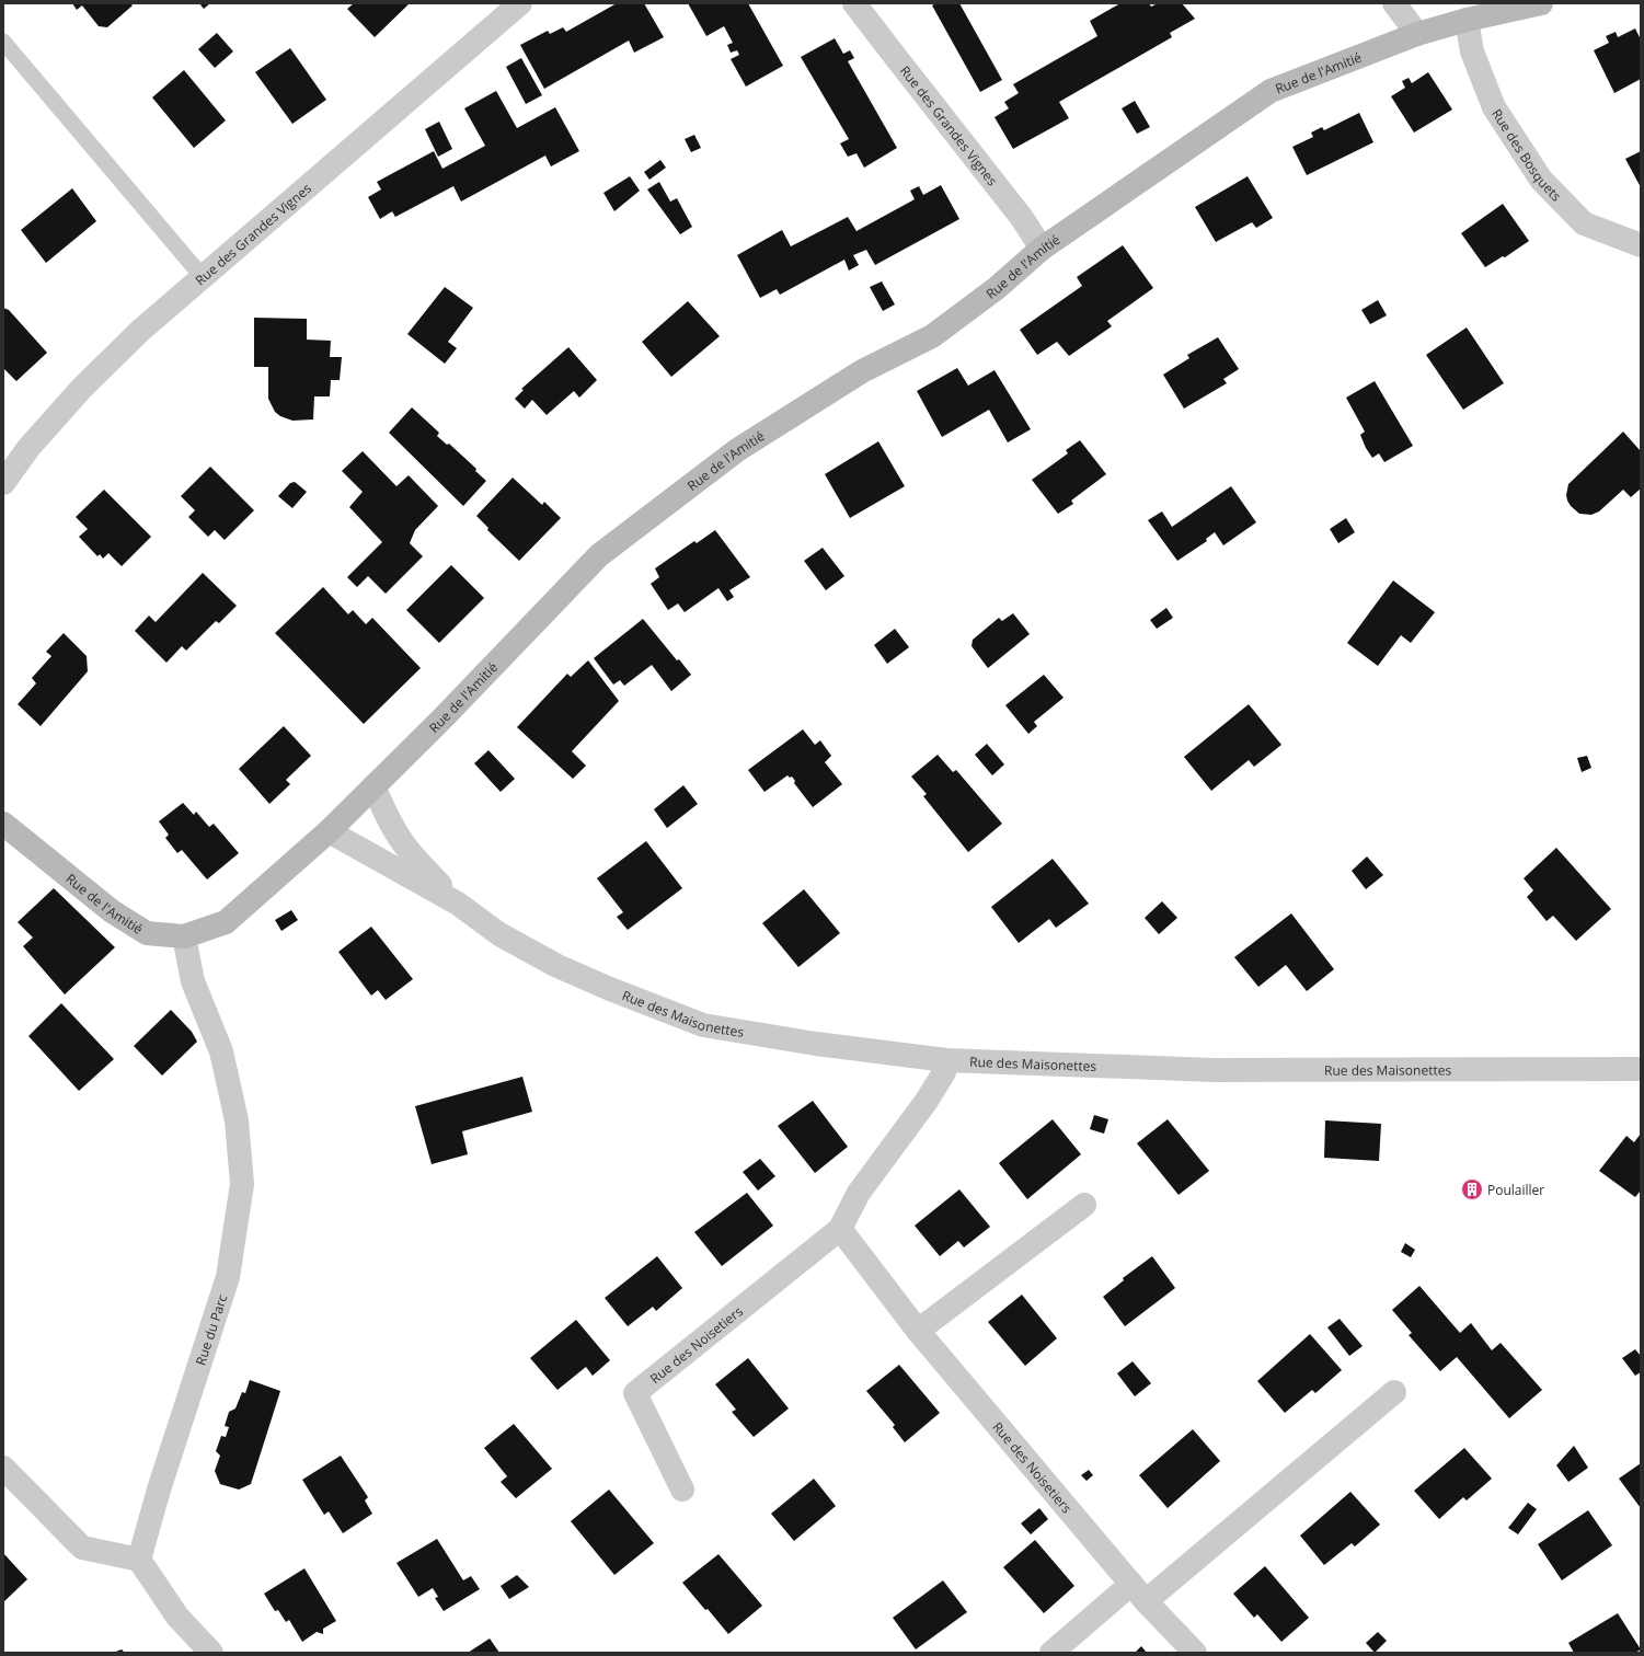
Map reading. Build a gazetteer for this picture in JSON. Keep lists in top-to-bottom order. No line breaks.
{"streets":{"street":["Rue de l'Amitié","Rue des Grandes Vignes","Rue des Bosquets","Rue des Maisonettes","Rue du Parc","Rue des Noisetiers"]},"crossings":[["Rue de l'Amitié","Rue des Grandes Vignes"],["Rue de l'Amitié","Rue des Bosquets"],["Rue de l'Amitié","Rue des Maisonettes"],["Rue de l'Amitié","Rue du Parc"],["Rue des Maisonettes","Rue des Noisetiers"]],"places":{"building":["Poulailler"]}}
